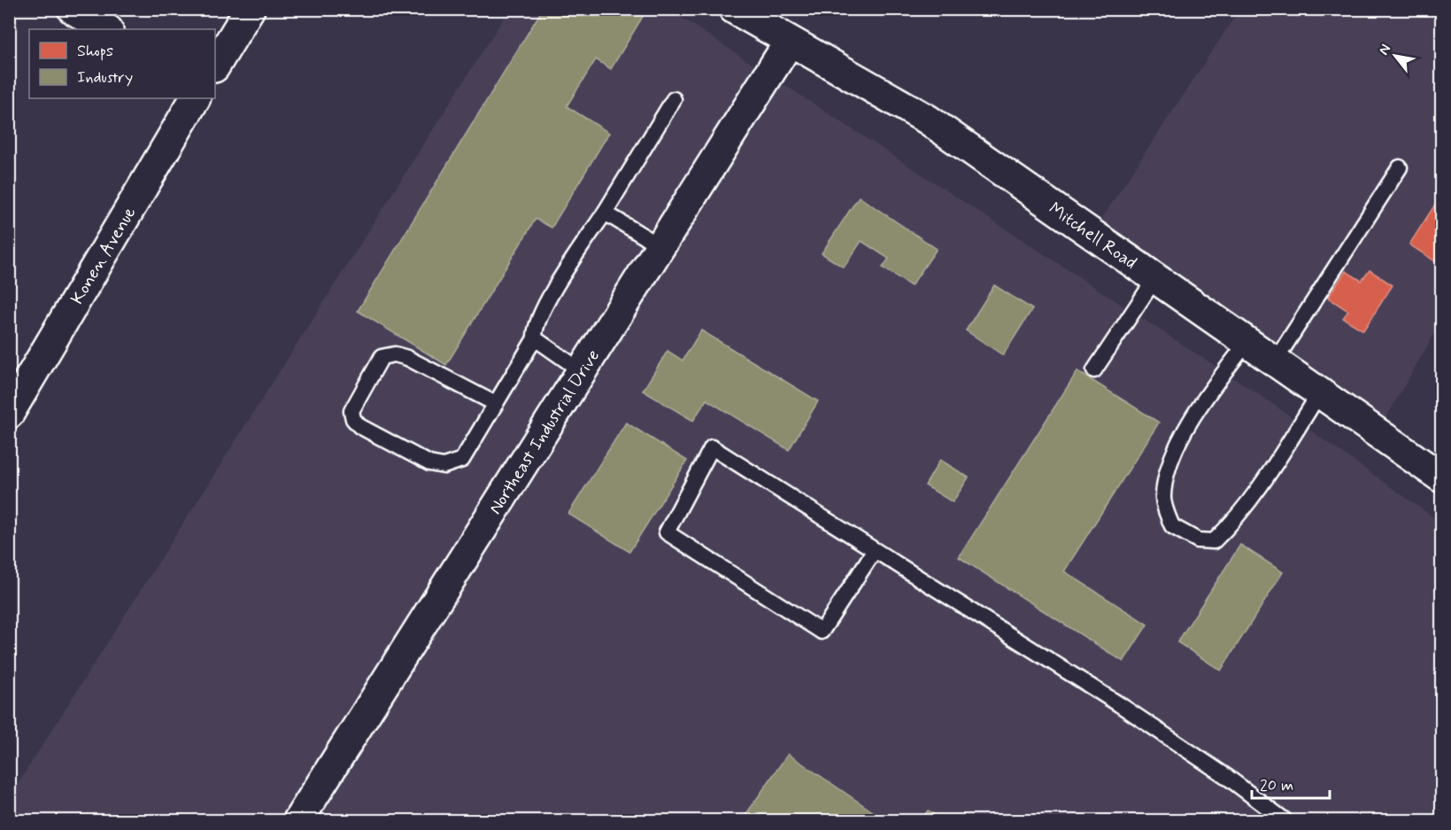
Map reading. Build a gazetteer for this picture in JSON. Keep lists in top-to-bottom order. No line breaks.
{"streets":{"street":["Mitchell Road","Konen Avenue","Northeast Industrial Drive"]},"crossings":[["Mitchell Road","Northeast Industrial Drive"]],"legend":["Shops","Industry"],"scale_bar":"20 m","north":"top left"}
